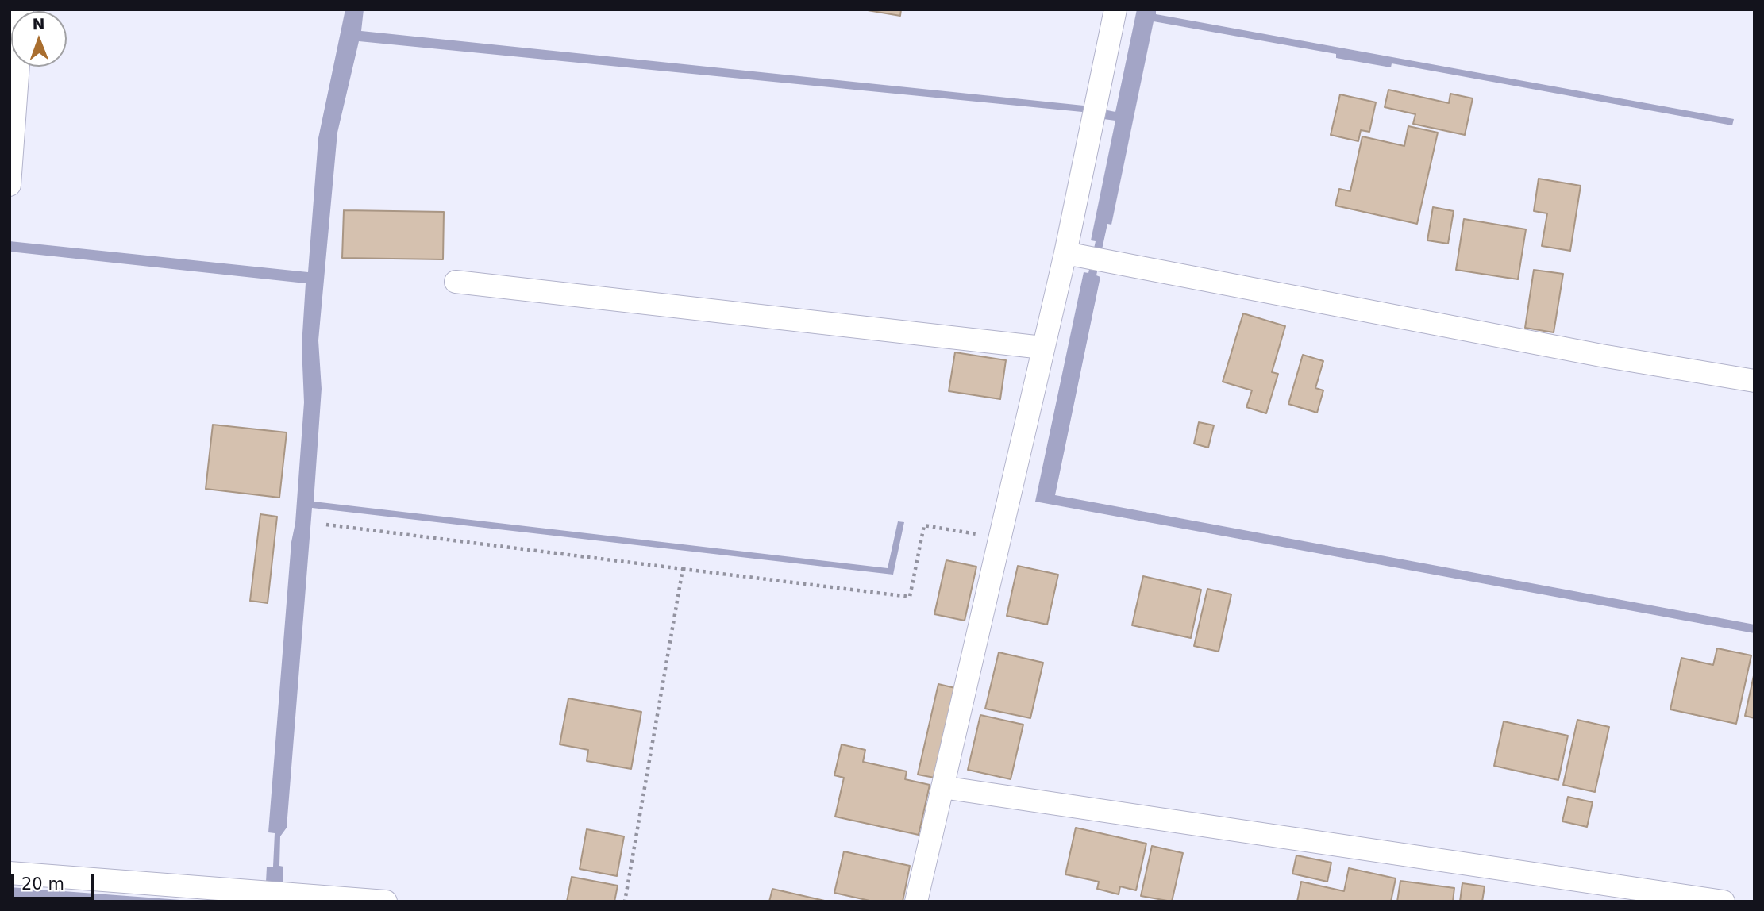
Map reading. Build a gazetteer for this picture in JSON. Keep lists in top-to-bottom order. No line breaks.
{"scale_bar":"20 m","north":"top"}
